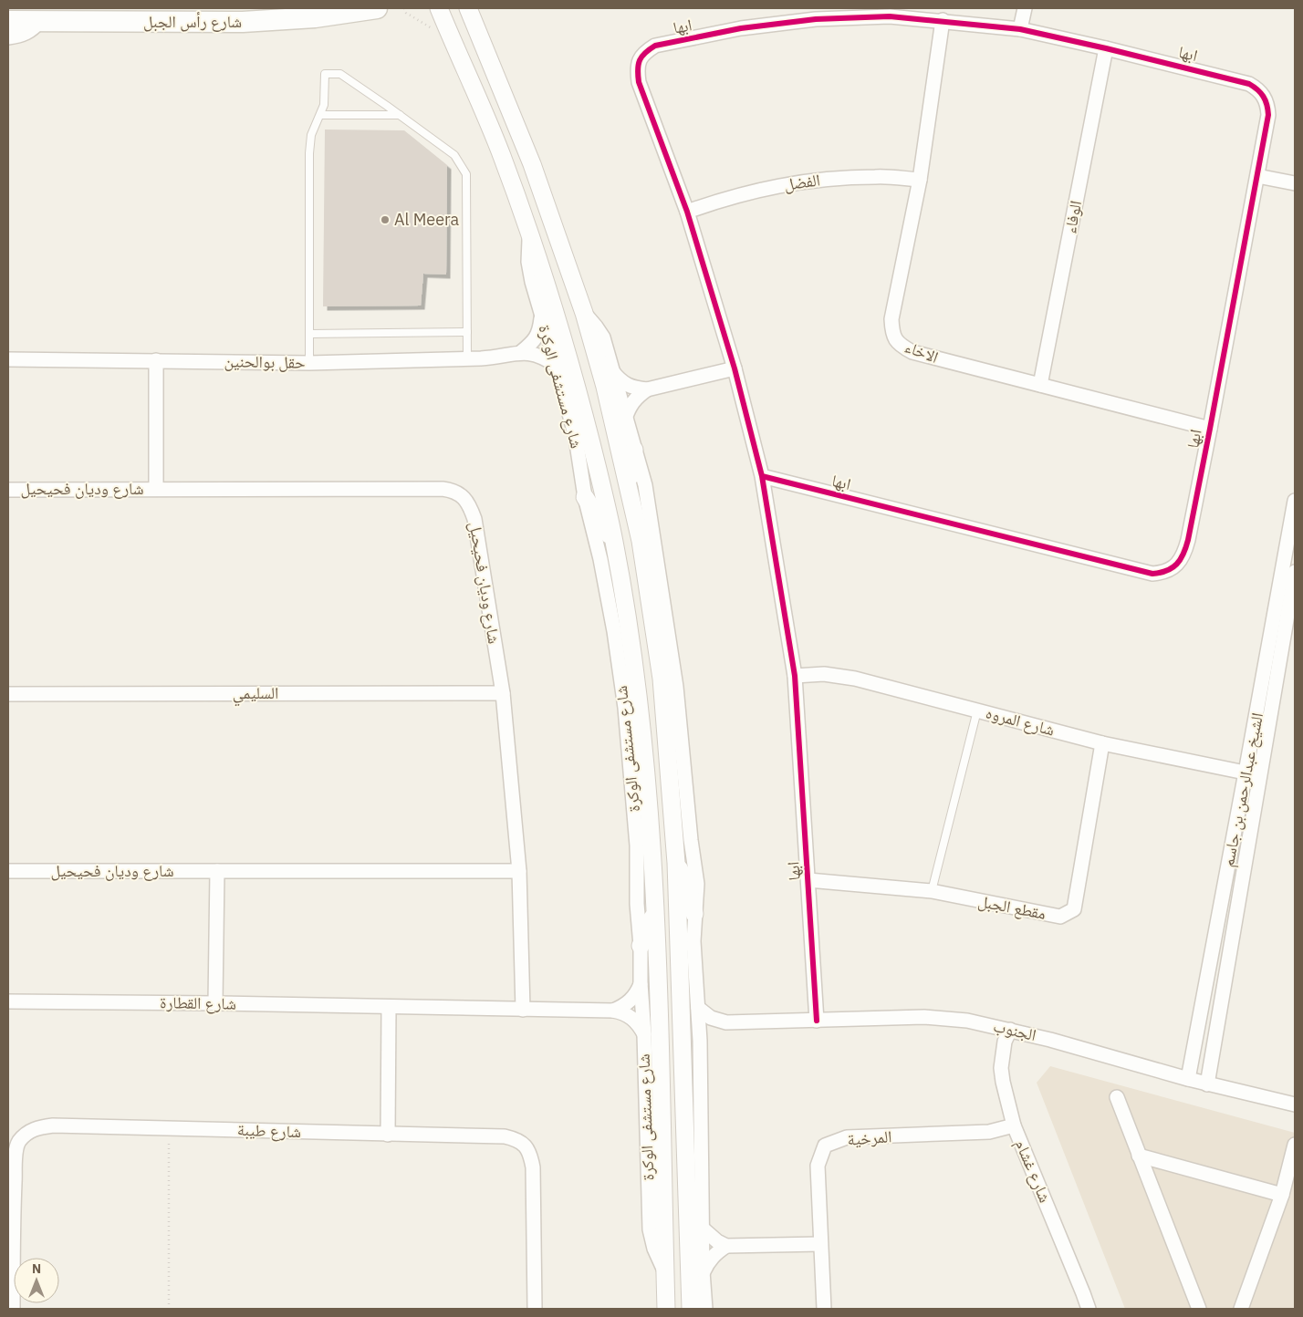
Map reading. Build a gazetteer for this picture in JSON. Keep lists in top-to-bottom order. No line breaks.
{"streets":{"main road":["شارع رأس الجبل"],"street":["ابها","الفضل","الوفاء","الاخاء","حقل بوالحنين","شارع مستشفى الوكرة","شارع وديان فحيحيل","السليمي","شارع المروه","الشيخ عبدالرحمن بن جاسم","مقطع الجبل","شارع القطارة","الجنوب","شارع طيبة","المرخية","شارع غشام"]},"crossings":[["ابها","الفضل"],["ابها","الوفاء"],["ابها","الاخاء"],["ابها","شارع المروه"],["ابها","مقطع الجبل"],["ابها","الجنوب"],["الفضل","الاخاء"],["الوفاء","الاخاء"],["حقل بوالحنين","شارع مستشفى الوكرة"],["حقل بوالحنين","شارع وديان فحيحيل"],["شارع مستشفى الوكرة","شارع القطارة"],["شارع وديان فحيحيل","السليمي"],["شارع وديان فحيحيل","شارع القطارة"],["شارع المروه","الشيخ عبدالرحمن بن جاسم"],["شارع المروه","مقطع الجبل"],["الشيخ عبدالرحمن بن جاسم","الجنوب"],["الجنوب","شارع غشام"],["المرخية","شارع غشام"]],"places":["Al Meera"],"north":"top"}
